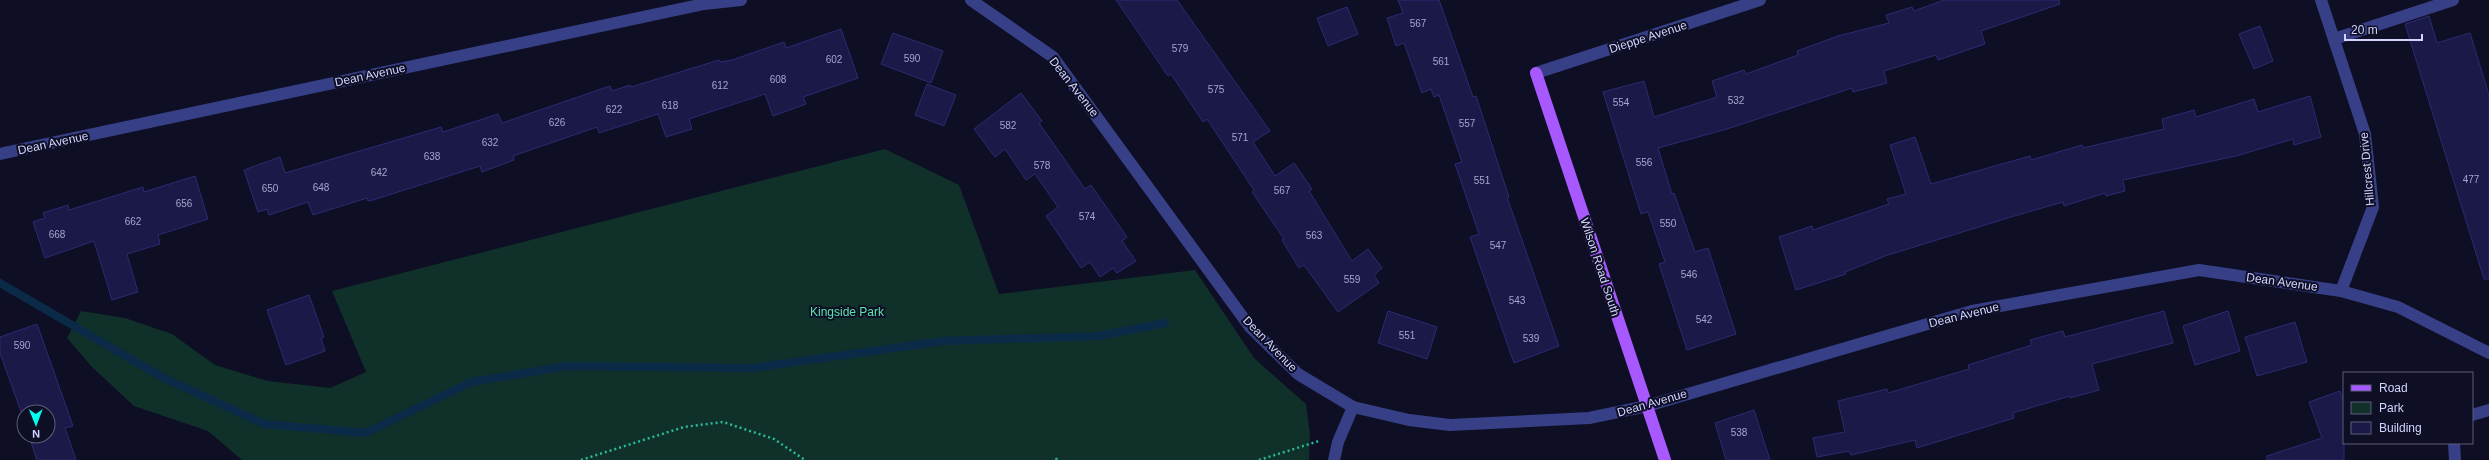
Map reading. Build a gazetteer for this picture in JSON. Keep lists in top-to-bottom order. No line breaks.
{"streets":{"main road":["Wilson Road South"],"street":["Dieppe Avenue","Dean Avenue","Hillcrest Drive"]},"crossings":[["Dieppe Avenue","Wilson Road South"],["Dean Avenue","Hillcrest Drive"],["Dean Avenue","Wilson Road South"]],"parks":["Kingside Park"],"house_numbers":["567","579","590","602","561","608","612","575","532","554","618","622","626","557","582","571","632","638","556","578","642","477","551","648","650","567","656","574","662","550","668","563","547","546","559","543","542","551","539","590","538"],"legend":["Road","Park","Building"],"scale_bar":"20 m","north":"bottom"}
